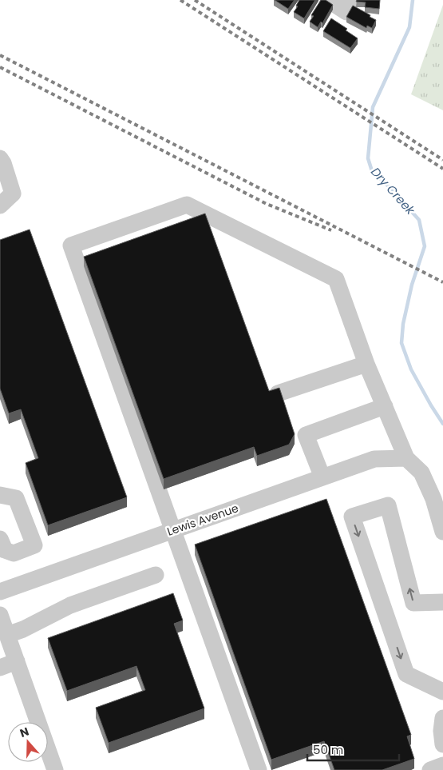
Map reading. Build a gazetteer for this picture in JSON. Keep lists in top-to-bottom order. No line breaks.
{"streets":{"street":["Lewis Avenue"]},"water":["Dry Creek"],"scale_bar":"50 m","north":"top"}
